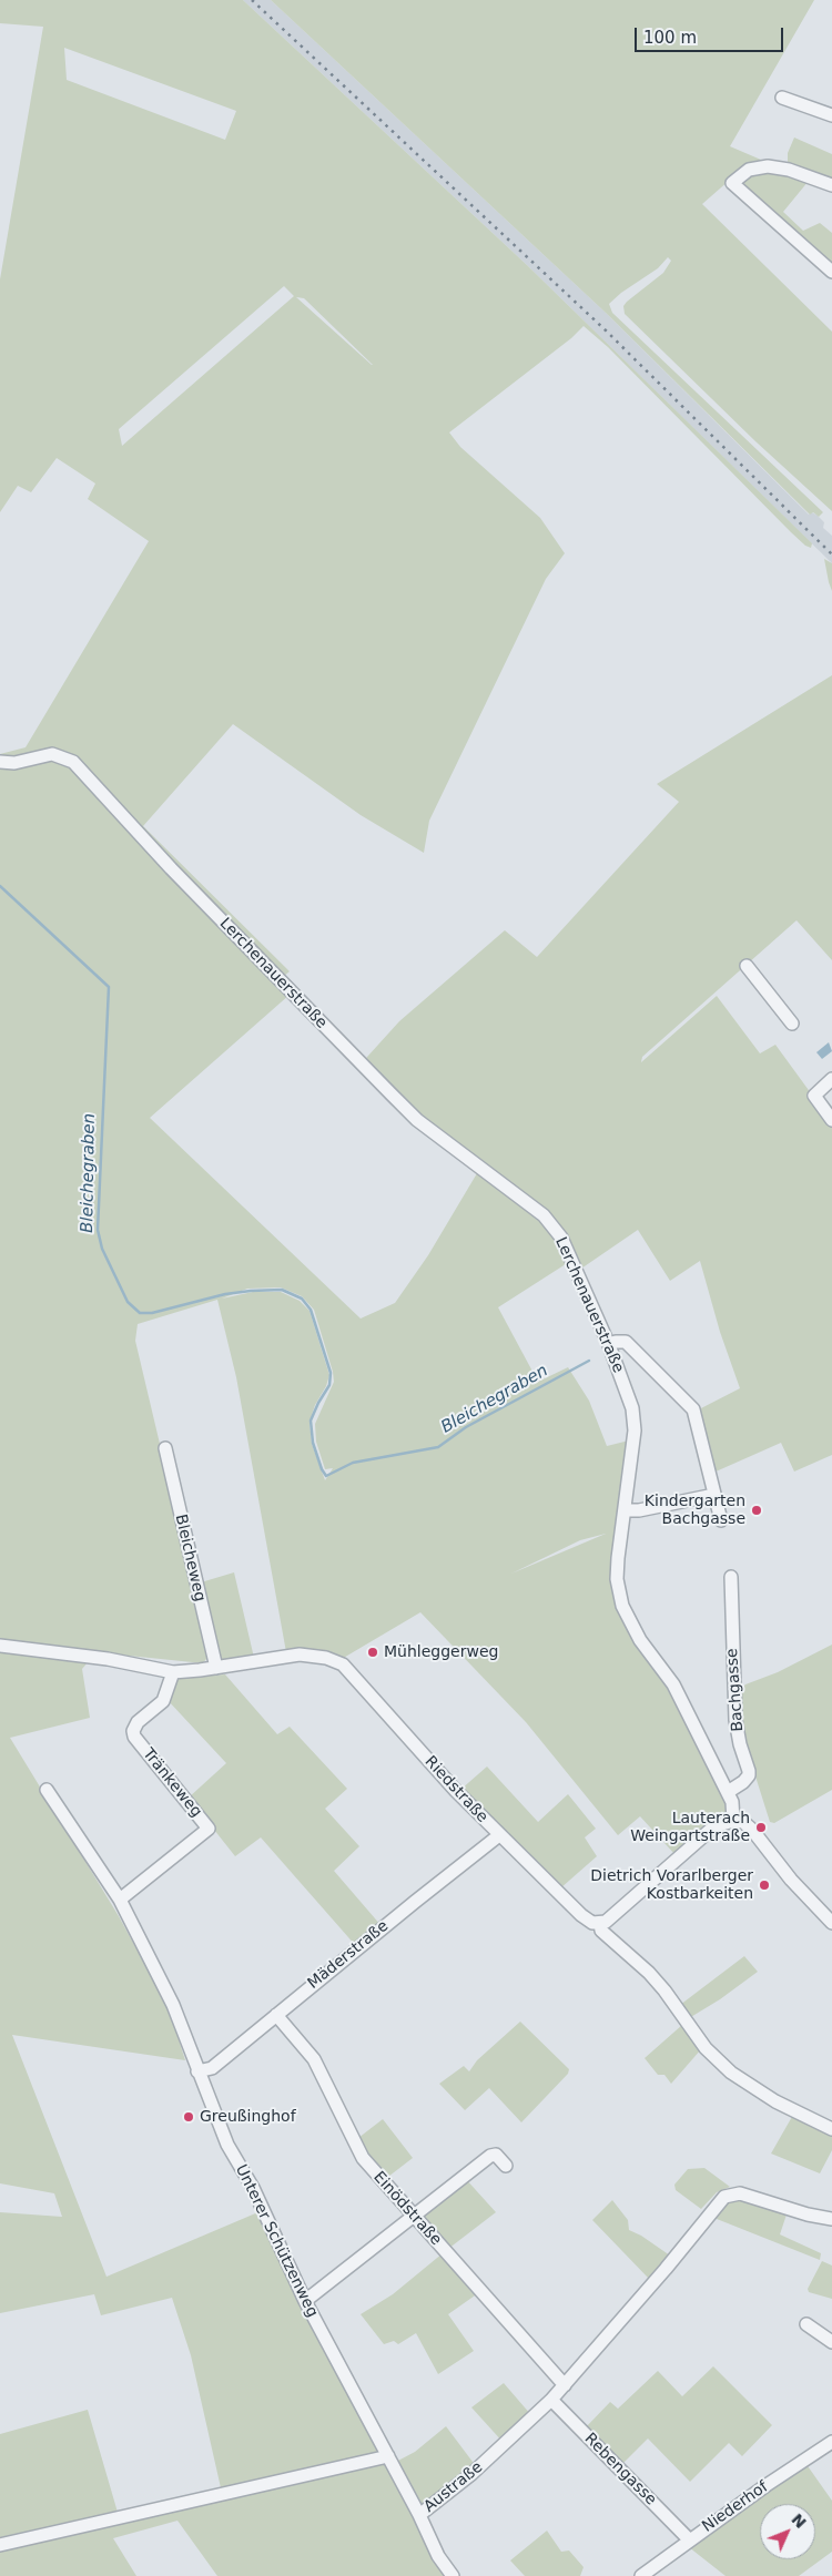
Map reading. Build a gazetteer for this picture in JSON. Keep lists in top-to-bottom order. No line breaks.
{"streets":{"street":["Lerchenauerstraße","Bleicheweg","Bachgasse","Tränkeweg","Riedstraße","Mäderstraße","Einödstraße","Unterer Schützenweg","Rebengasse","Austraße","Niederhof"]},"crossings":[["Lerchenauerstraße","Bachgasse"],["Bleicheweg","Riedstraße"],["Tränkeweg","Riedstraße"],["Tränkeweg","Unterer Schützenweg"],["Riedstraße","Mäderstraße"],["Mäderstraße","Einödstraße"],["Mäderstraße","Unterer Schützenweg"],["Einödstraße","Austraße"],["Unterer Schützenweg","Austraße"],["Rebengasse","Austraße"],["Rebengasse","Niederhof"]],"water":["Bleichegraben"],"places":["Kindergarten Bachgasse","Mühleggerweg","Lauterach Weingartstraße","Dietrich Vorarlberger Kostbarkeiten","Greußinghof"],"scale_bar":"100 m","north":"top right"}
